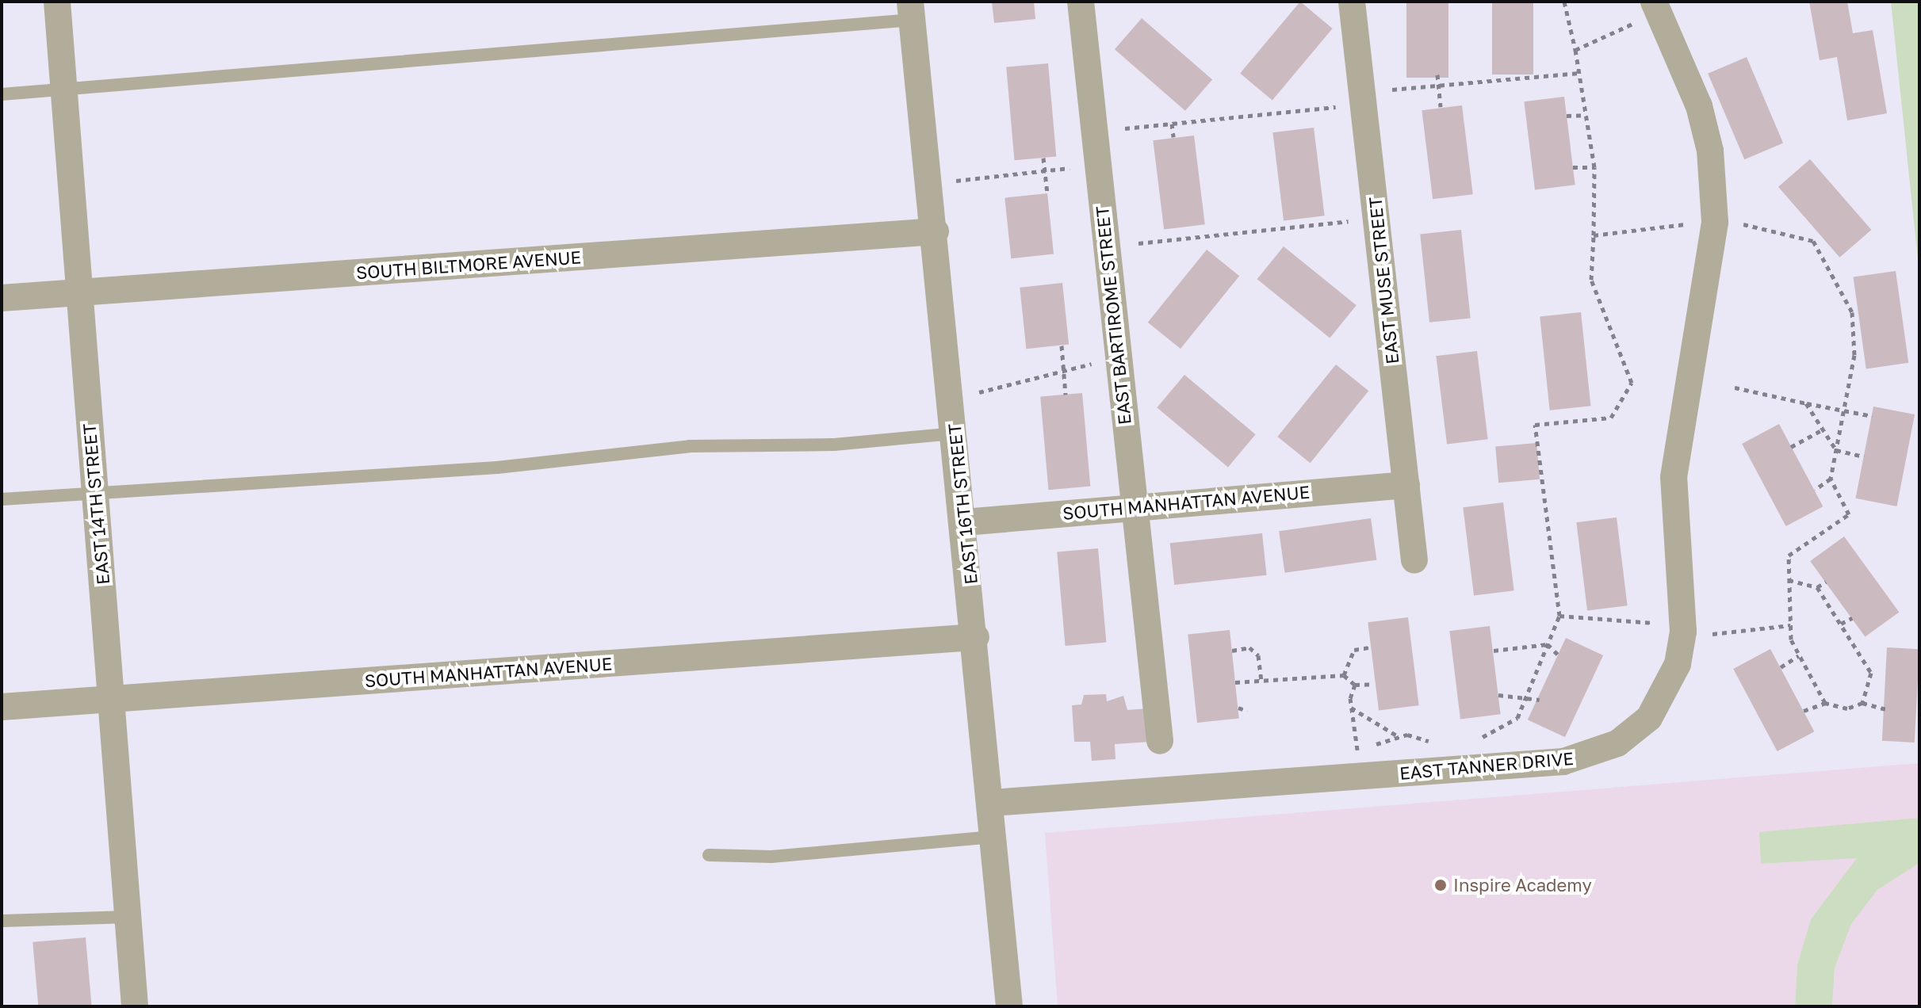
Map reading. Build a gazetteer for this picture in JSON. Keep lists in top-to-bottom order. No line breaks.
{"streets":{"street":["SOUTH BILTMORE AVENUE","EAST MUSE STREET","EAST BARTIROME STREET","SOUTH MANHATTAN AVENUE","EAST 14TH STREET","EAST 16TH STREET","EAST TANNER DRIVE"]},"crossings":[["SOUTH BILTMORE AVENUE","EAST 14TH STREET"],["SOUTH BILTMORE AVENUE","EAST 16TH STREET"],["EAST MUSE STREET","SOUTH MANHATTAN AVENUE"],["EAST BARTIROME STREET","SOUTH MANHATTAN AVENUE"],["SOUTH MANHATTAN AVENUE","EAST 14TH STREET"],["SOUTH MANHATTAN AVENUE","EAST 16TH STREET"],["EAST 16TH STREET","EAST TANNER DRIVE"]],"places":["Inspire Academy"]}
